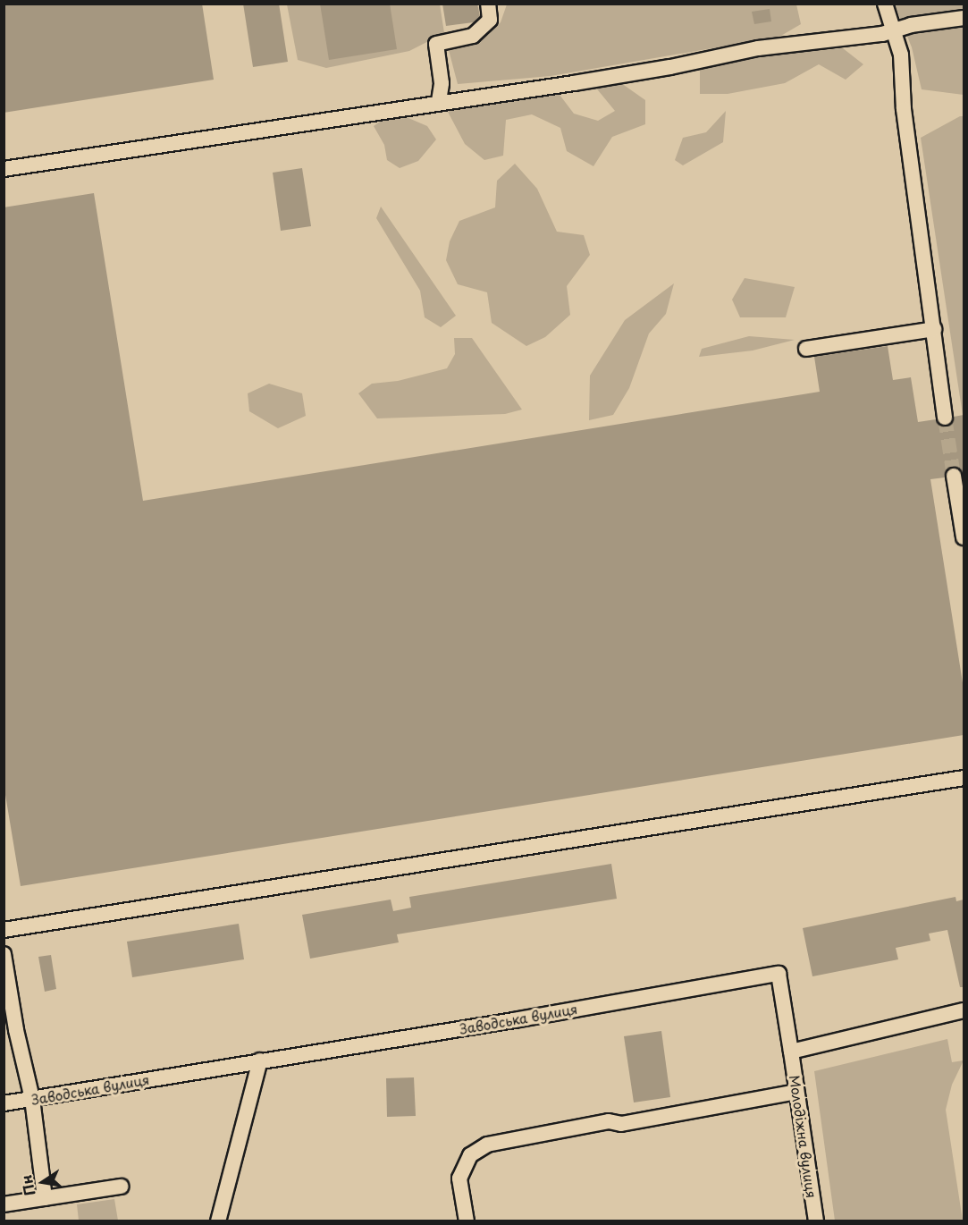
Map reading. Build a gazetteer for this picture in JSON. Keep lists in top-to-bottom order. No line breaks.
{"streets":{"street":["Заводська вулиця","Молодіжна вулиця"]},"crossings":[["Заводська вулиця","Молодіжна вулиця"]],"north":"left"}
